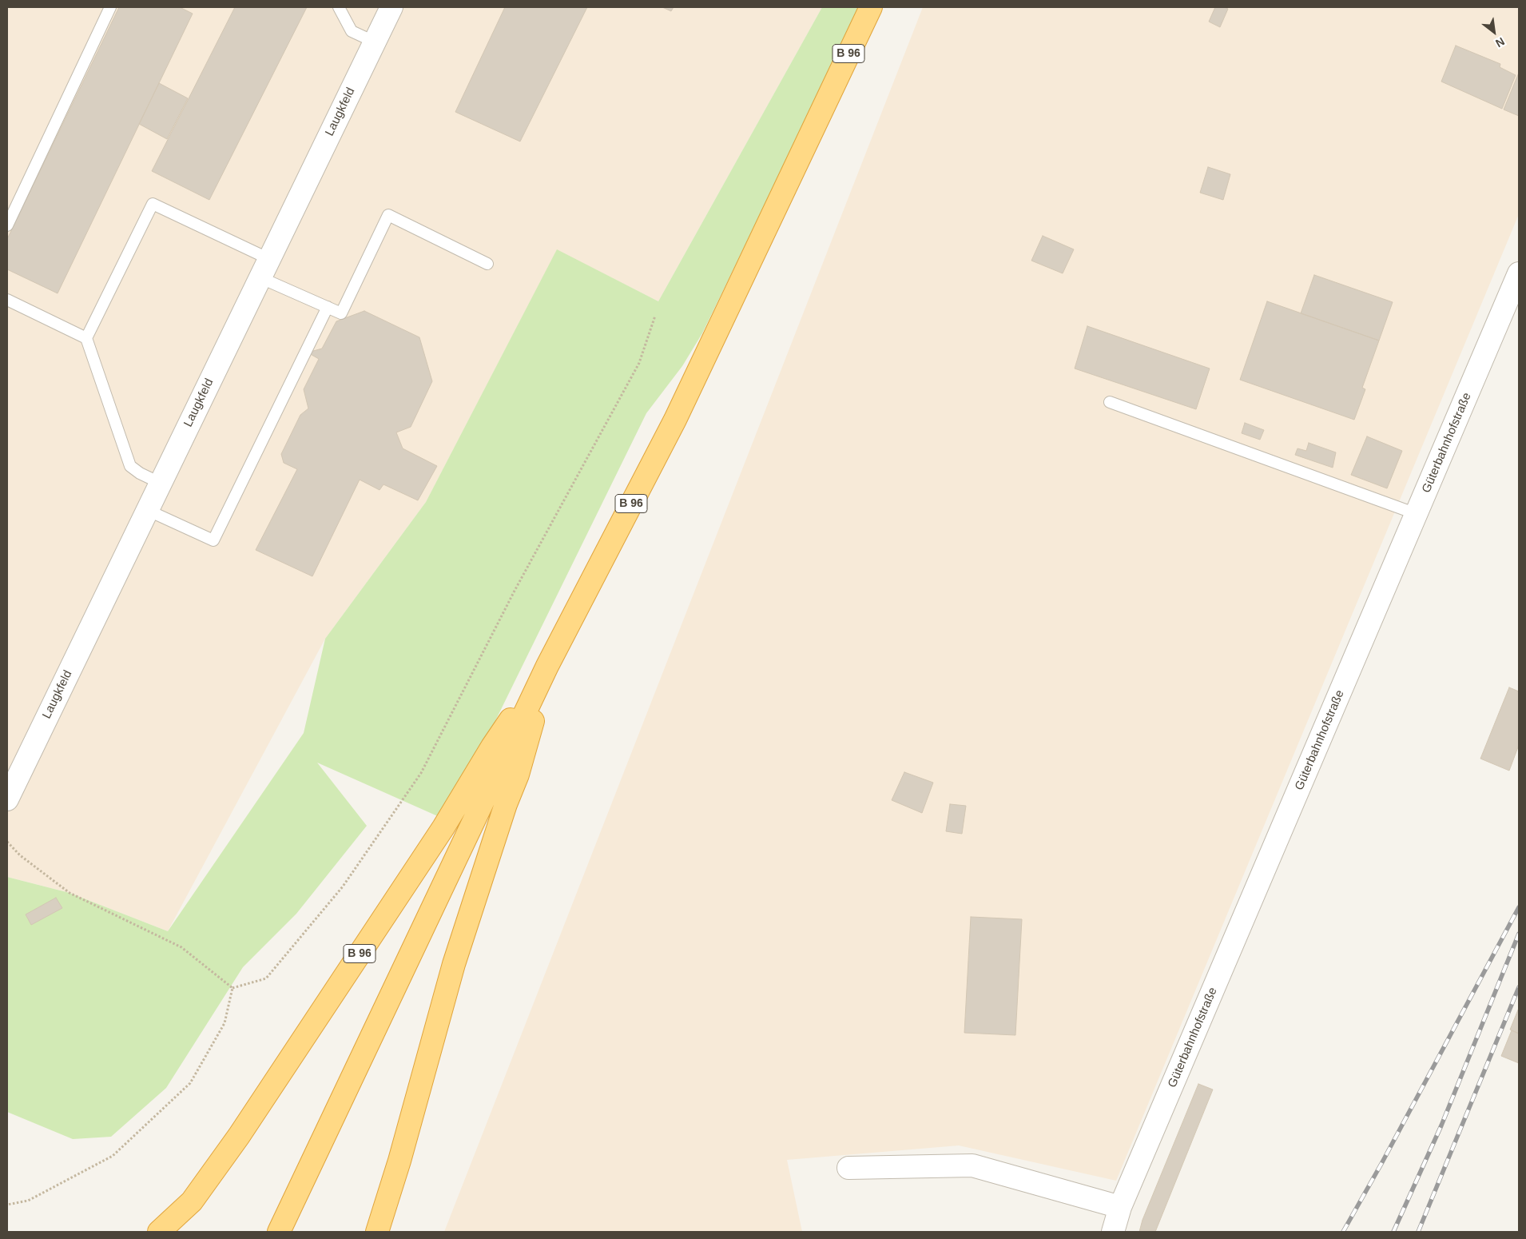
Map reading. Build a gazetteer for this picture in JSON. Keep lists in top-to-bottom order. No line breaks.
{"streets":{"highway":["B 96"],"street":["Laugkfeld","Güterbahnhofstraße"]},"north":"bottom right"}
